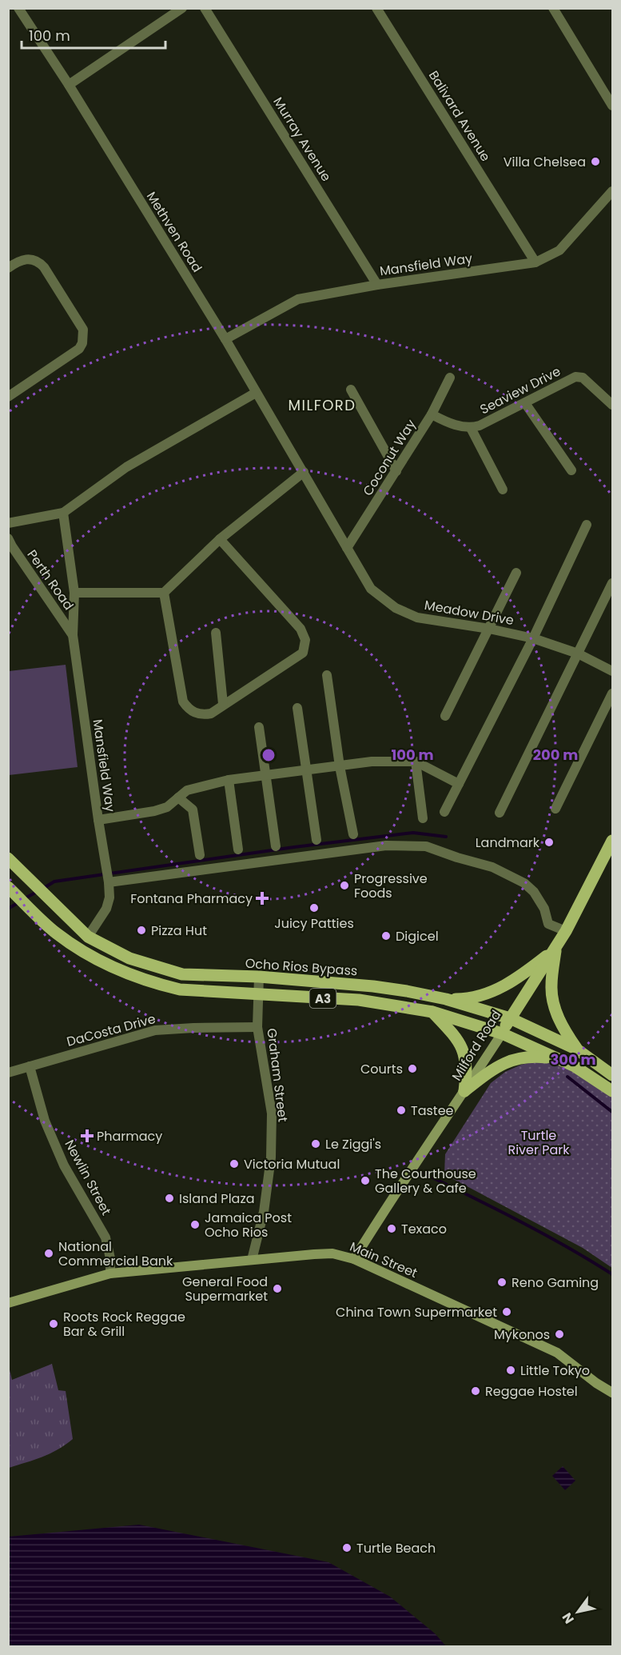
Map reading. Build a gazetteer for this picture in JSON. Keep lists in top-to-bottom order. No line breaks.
{"streets":{"main road":["Ocho Rios Bypass","A3","Milford Road"],"street":["Balivard Avenue","Murray Avenue","Methven Road","Mansfield Way","Seaview Drive","Coconut Way","Perth Road","Meadow Drive","DaCosta Drive","Graham Street","Newlin Street","Main Street"]},"crossings":[["Balivard Avenue","Mansfield Way"],["Murray Avenue","Mansfield Way"],["Methven Road","Mansfield Way"],["Methven Road","Meadow Drive"],["Mansfield Way","Perth Road"],["Mansfield Way","Ocho Rios Bypass"],["Seaview Drive","Coconut Way"],["Coconut Way","Meadow Drive"],["Ocho Rios Bypass","Milford Road"],["Ocho Rios Bypass","Graham Street"],["A3","Milford Road"],["A3","Graham Street"],["DaCosta Drive","Graham Street"],["DaCosta Drive","Newlin Street"],["Milford Road","Main Street"],["Graham Street","Main Street"],["Newlin Street","Main Street"]],"districts":["MILFORD"],"parks":["Turtle River Park"],"places":{"other":["Villa Chelsea","Landmark","Progressive Foods","Juicy Patties","Pizza Hut","Digicel","Courts","Tastee","Le Ziggi's","Victoria Mutual","The Courthouse Gallery & Cafe","Island Plaza","Jamaica Post Ocho Rios","Texaco","National Commercial Bank","Reno Gaming","General Food Supermarket","China Town Supermarket","Roots Rock Reggae Bar & Grill","Mykonos","Little Tokyo","Reggae Hostel","Turtle Beach"],"health":["Fontana Pharmacy","Pharmacy"]},"scale_bar":"100 m","north":"bottom left","rings":["100 m","200 m","300 m"]}
